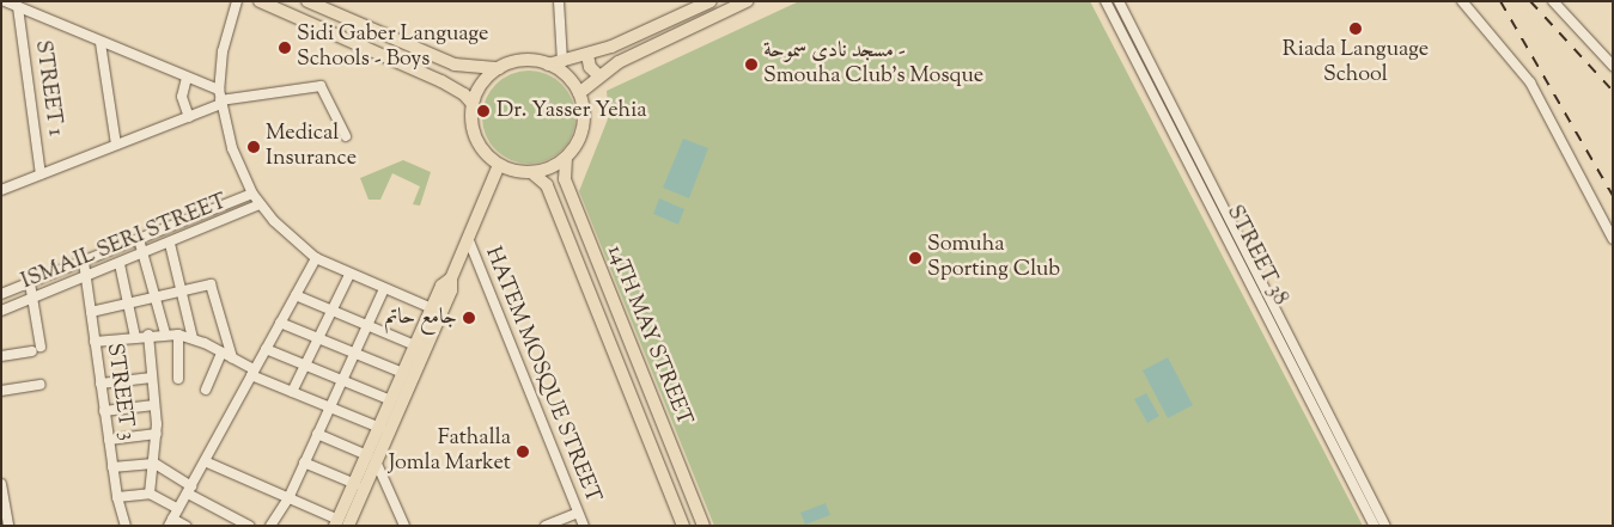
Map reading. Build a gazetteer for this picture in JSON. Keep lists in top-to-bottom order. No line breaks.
{"streets":{"main road":["14TH MAY STREET"],"street":["STREET 1","ISMAIL SERI STREET","STREET 38","HATEM MOSQUE STREET","STREET 3"]},"crossings":[["ISMAIL SERI STREET","STREET 3"]],"places":["Riada Language School","Sidi Gaber Language Schools - Boys","مسجد نادى سموحة - Smouha Club's Mosque","Dr. Yasser Yehia","Medical Insurance","Somuha Sporting Club","جامع حاتم","Fathalla Jomla Market"]}
